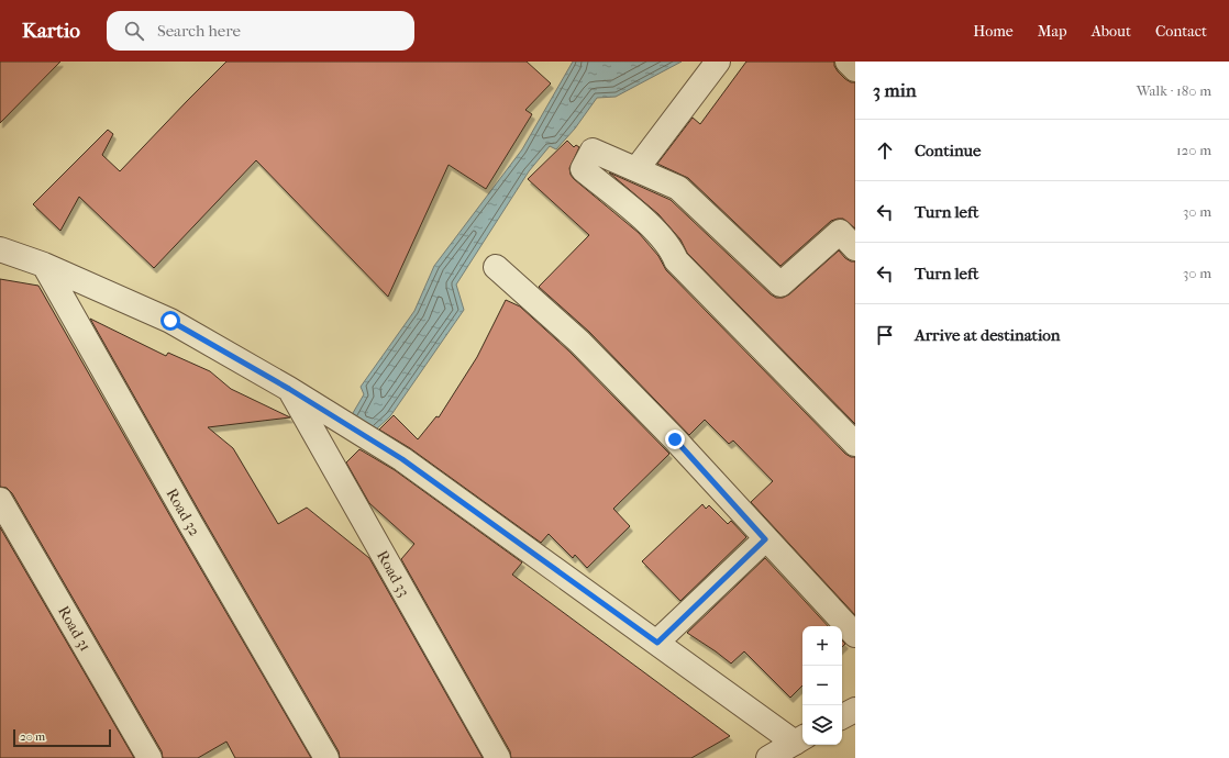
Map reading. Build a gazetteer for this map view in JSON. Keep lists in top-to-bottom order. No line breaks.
{"streets":{"street":["Road 32","Road 33","Road 31"]},"scale_bar":"20 m","page":{"header":"Kartio","search":"Search here","nav":["Home","Map","About","Contact"],"heading":["3 min","Walk · 180 m"],"list":[["Continue","120 m"],["Turn left","30 m"],["Turn left","30 m"],"Arrive at destination"],"map_buttons":["+","−"],"scale":"20 m"}}
